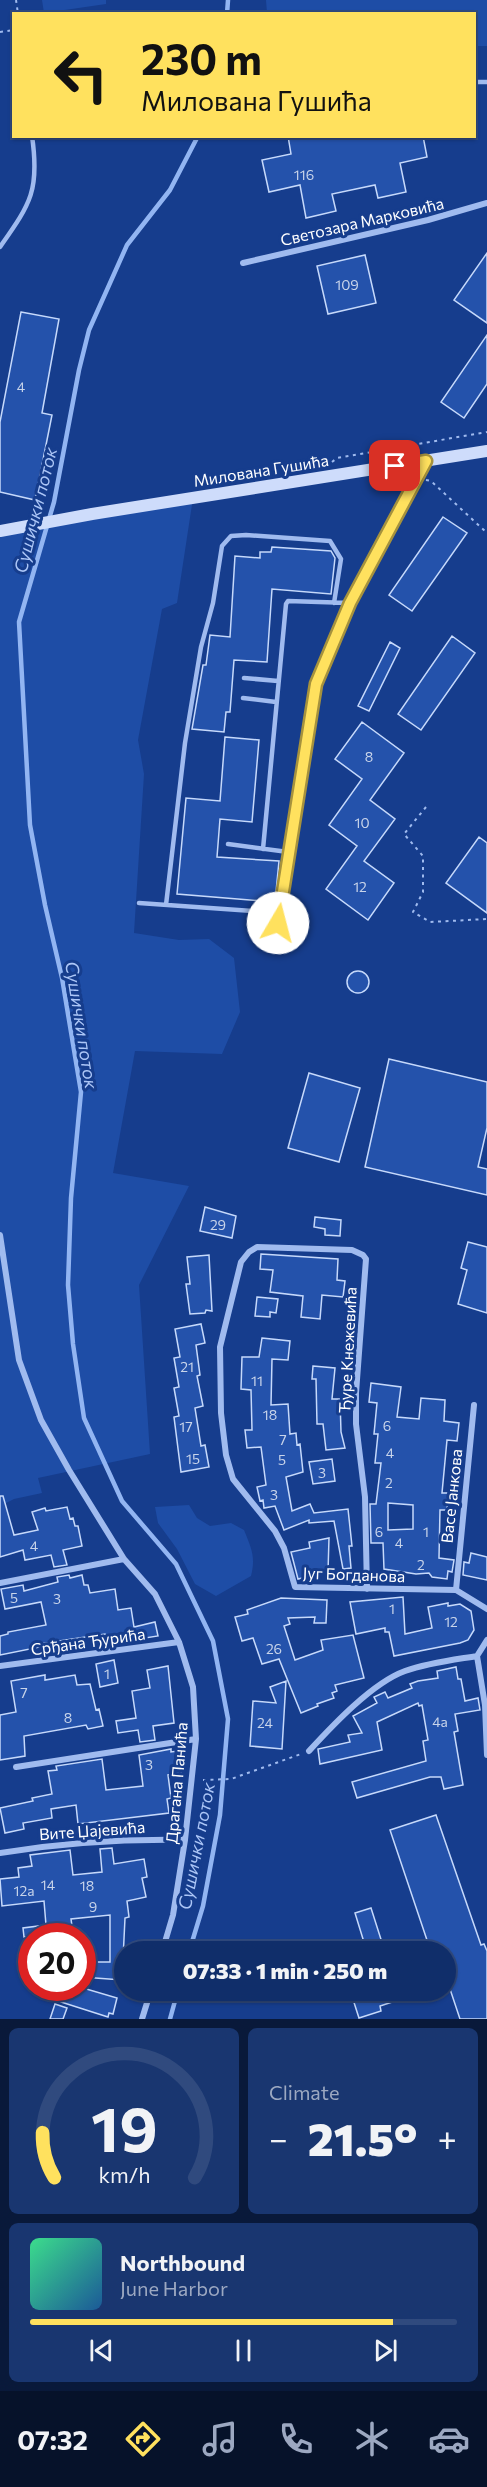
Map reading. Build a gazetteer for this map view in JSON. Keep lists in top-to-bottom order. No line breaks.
{"streets":{"street":["Светозара Марковића","Милована Гушића","Ђуре Кнежевића","Васе Јанкова","Југ Богданова","Срђана Ђурића","Драгана Панића","Вите Џајевића"]},"crossings":[["Ђуре Кнежевића","Југ Богданова"],["Васе Јанкова","Југ Богданова"],["Срђана Ђурића","Драгана Панића"],["Драгана Панића","Вите Џајевића"]],"water":["Сушички поток"],"house_numbers":["116","109","4","8","10","12","29","21","11","18","6","17","7","4","15","5","3","2","3","6","1","4","4","2","5","3","1","12","26","1","7","8","4a","24","3","14","18","12a","9"],"page":{"turn":["230 m","Милована Гушића"],"limit":"20","trip":"07:33 · 1 min · 250 m","tile":"Climate","heat":["−","21.5°","+"],"song":["Northbound","June Harbor"],"tabs":"07:32","gauge":["19","km/h"]}}
